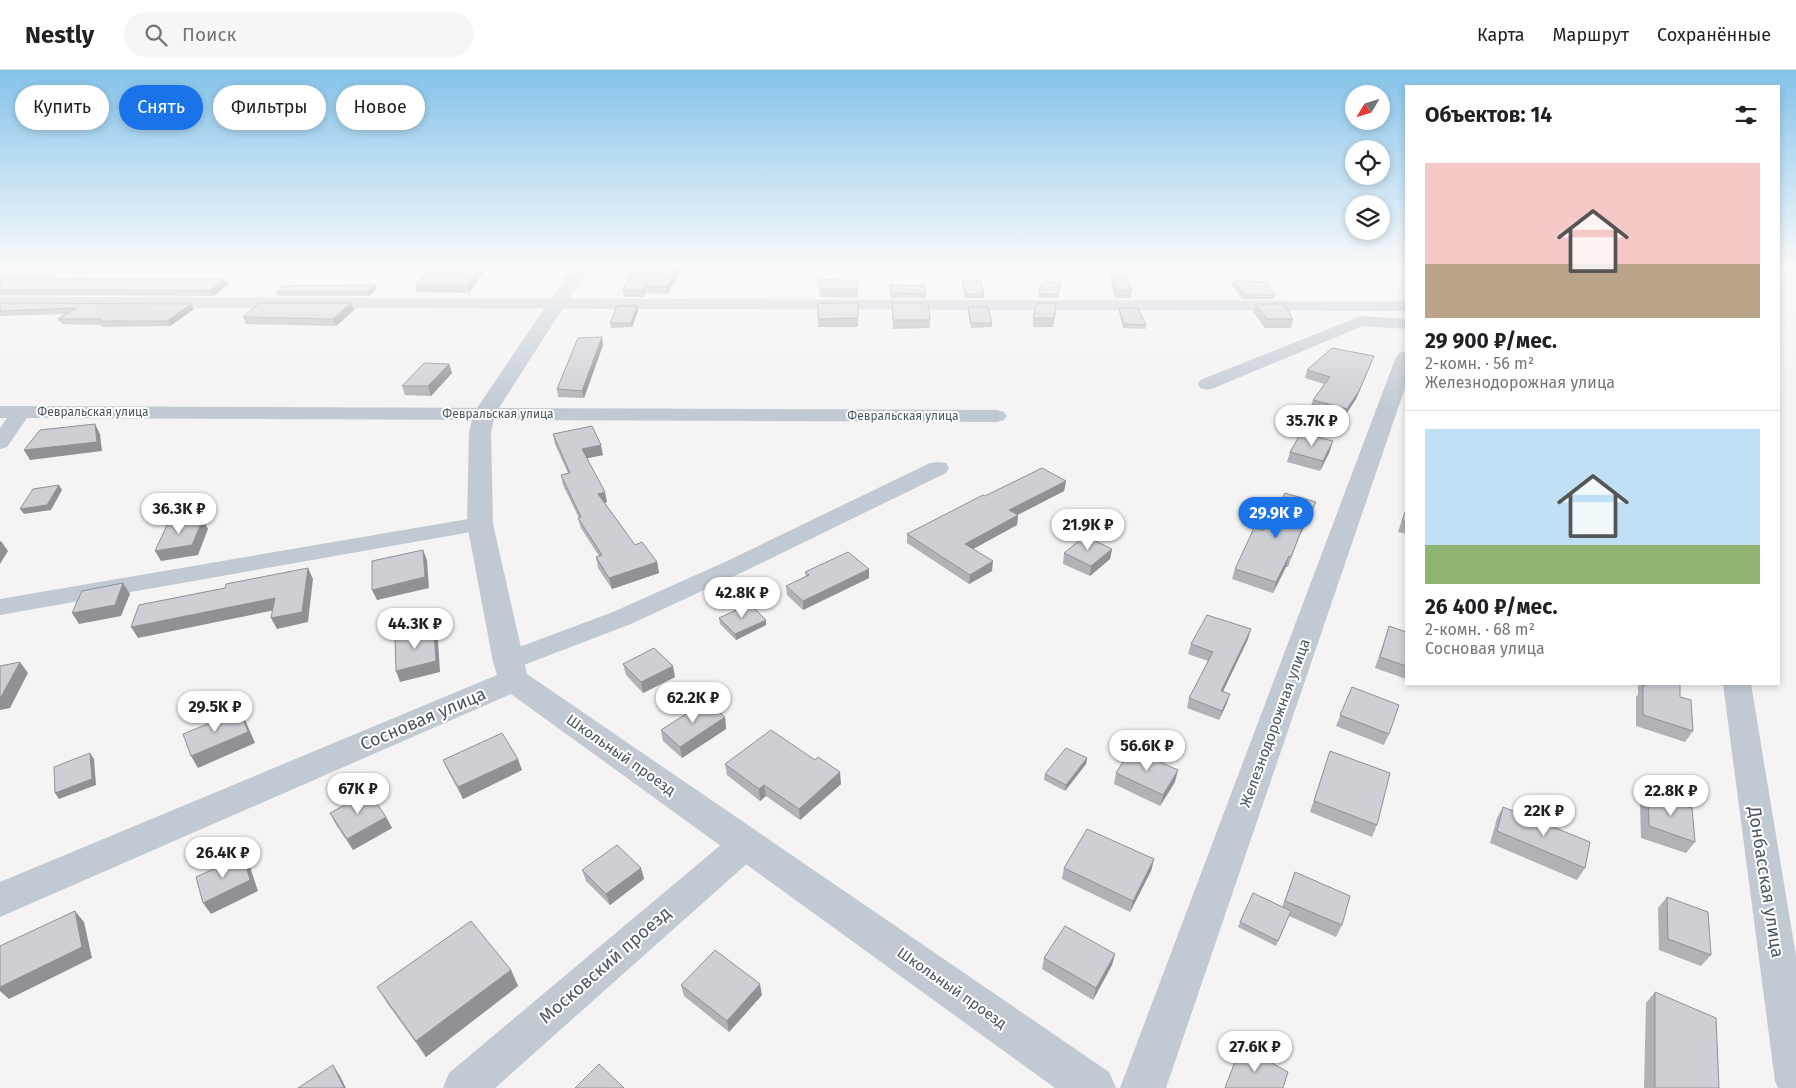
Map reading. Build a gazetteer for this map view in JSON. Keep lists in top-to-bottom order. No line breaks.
{"streets":{"street":["Февральская улица","Сосновая улица","Железнодорожная улица","Школьный проезд","Донбасская улица","Московский проезд"]},"crossings":[["Сосновая улица","Школьный проезд"],["Школьный проезд","Московский проезд"]],"north":"bottom left","page":{"header":"Nestly","search":"Поиск","nav":["Карта","Маршрут","Сохранённые"],"chip":["Купить","Снять","Фильтры","Новое"],"heading":"Объектов: 14","list":[{"name":"29 900 ₽/мес.","note":"2-комн. · 56 m² · Железнодорожная улица"},{"name":"26 400 ₽/мес.","note":"2-комн. · 68 m² · Сосновая улица"}],"price":["35.7K ₽","36.3K ₽","29.9K ₽","21.9K ₽","42.8K ₽","44.3K ₽","62.2K ₽","29.5K ₽","56.6K ₽","67K ₽","22.8K ₽","22K ₽","26.4K ₽","27.6K ₽"]}}
